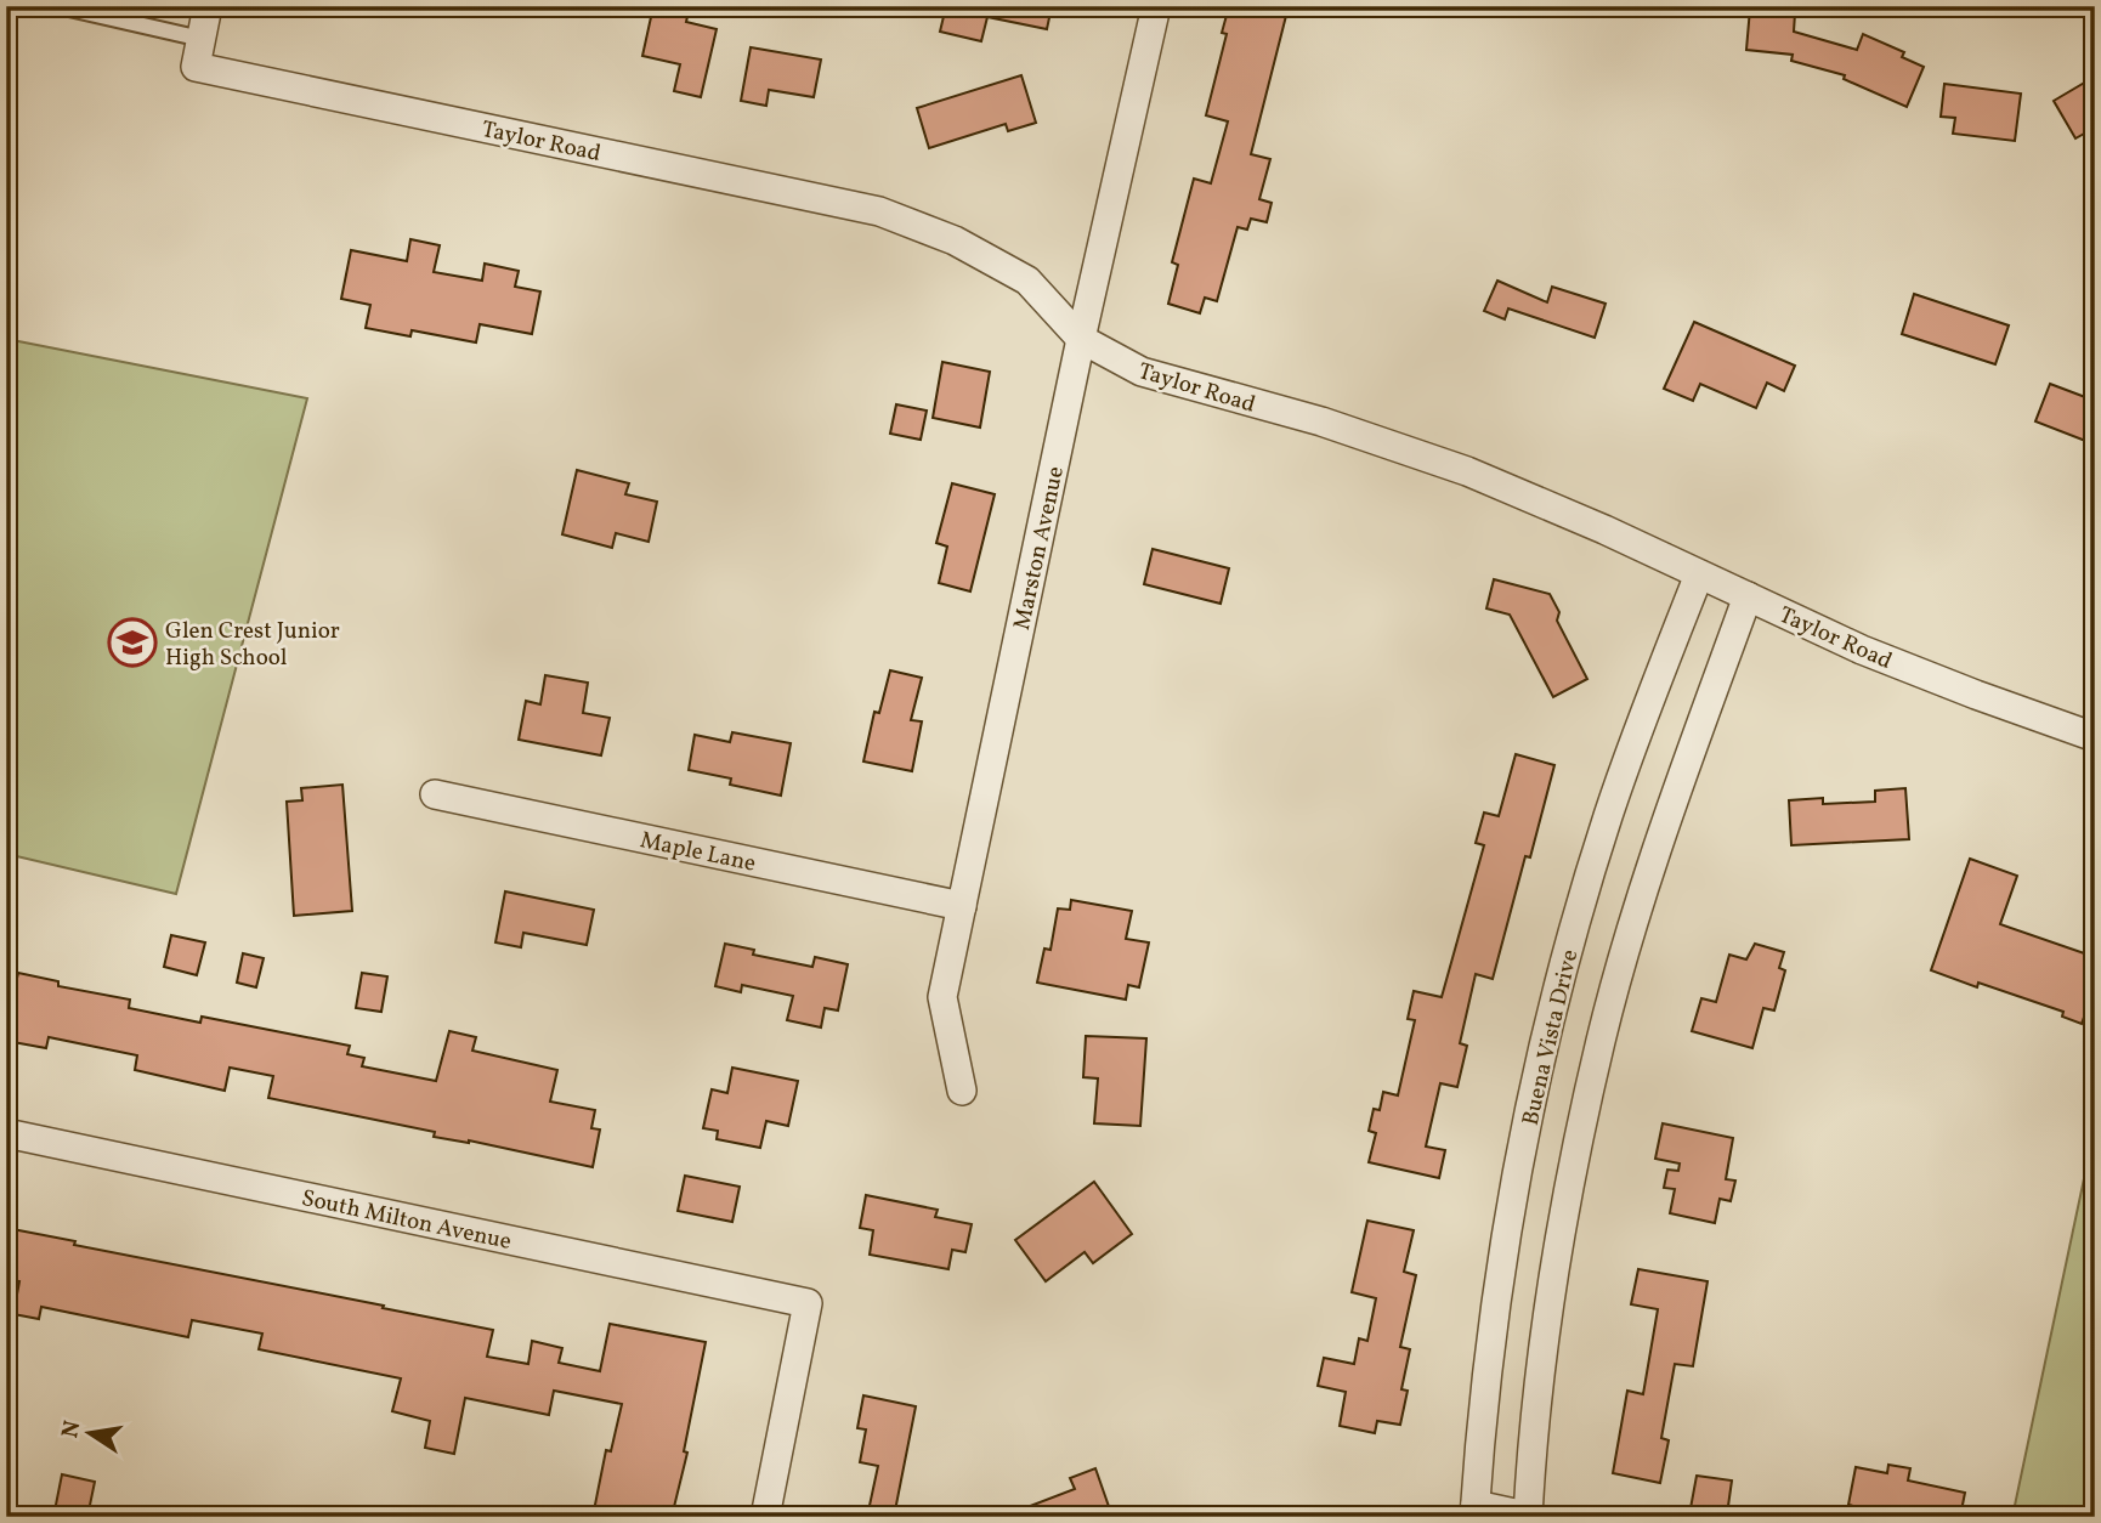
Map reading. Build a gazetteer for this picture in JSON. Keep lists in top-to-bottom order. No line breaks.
{"streets":{"street":["Taylor Road","Marston Avenue","Maple Lane","Buena Vista Drive","South Milton Avenue"]},"crossings":[["Taylor Road","Marston Avenue"],["Taylor Road","Buena Vista Drive"],["Marston Avenue","Maple Lane"]],"places":{"school or university":["Glen Crest Junior High School"]},"north":"left"}
